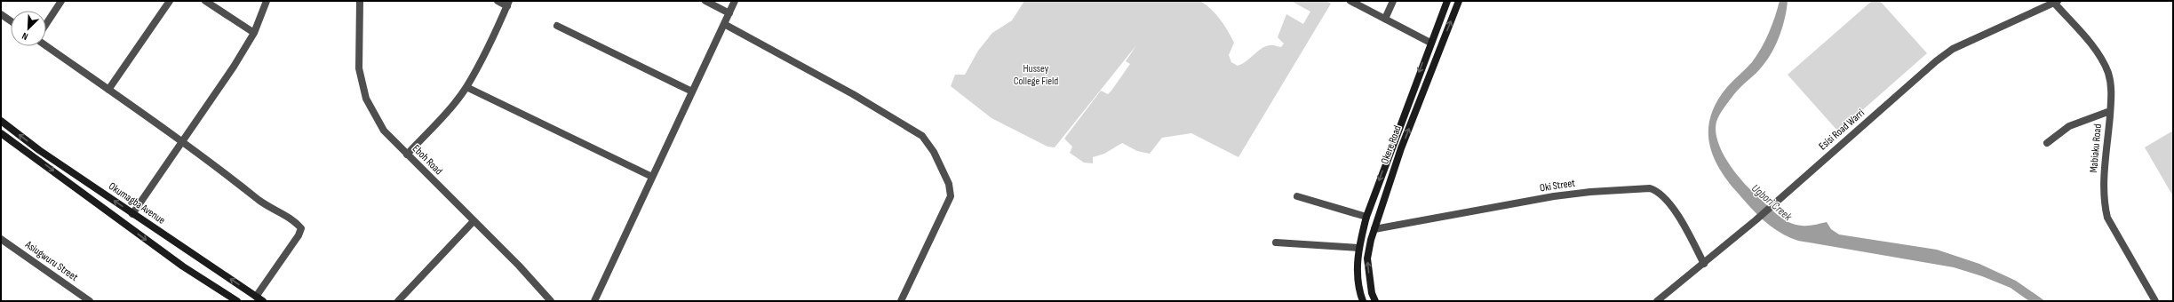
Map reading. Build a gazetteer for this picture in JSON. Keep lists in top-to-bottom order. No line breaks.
{"streets":{"main road":["Okere Road","Okumagba Avenue"],"street":["Esisi Road Warri","Mabiaku Road","Eboh Road","Oki Street","Asiugwuru Street"]},"crossings":[["Esisi Road Warri","Mabiaku Road"],["Esisi Road Warri","Oki Street"],["Okere Road","Oki Street"]],"water":["Ugbori Creek"],"parks":["Hussey College Field"],"north":"bottom left"}
